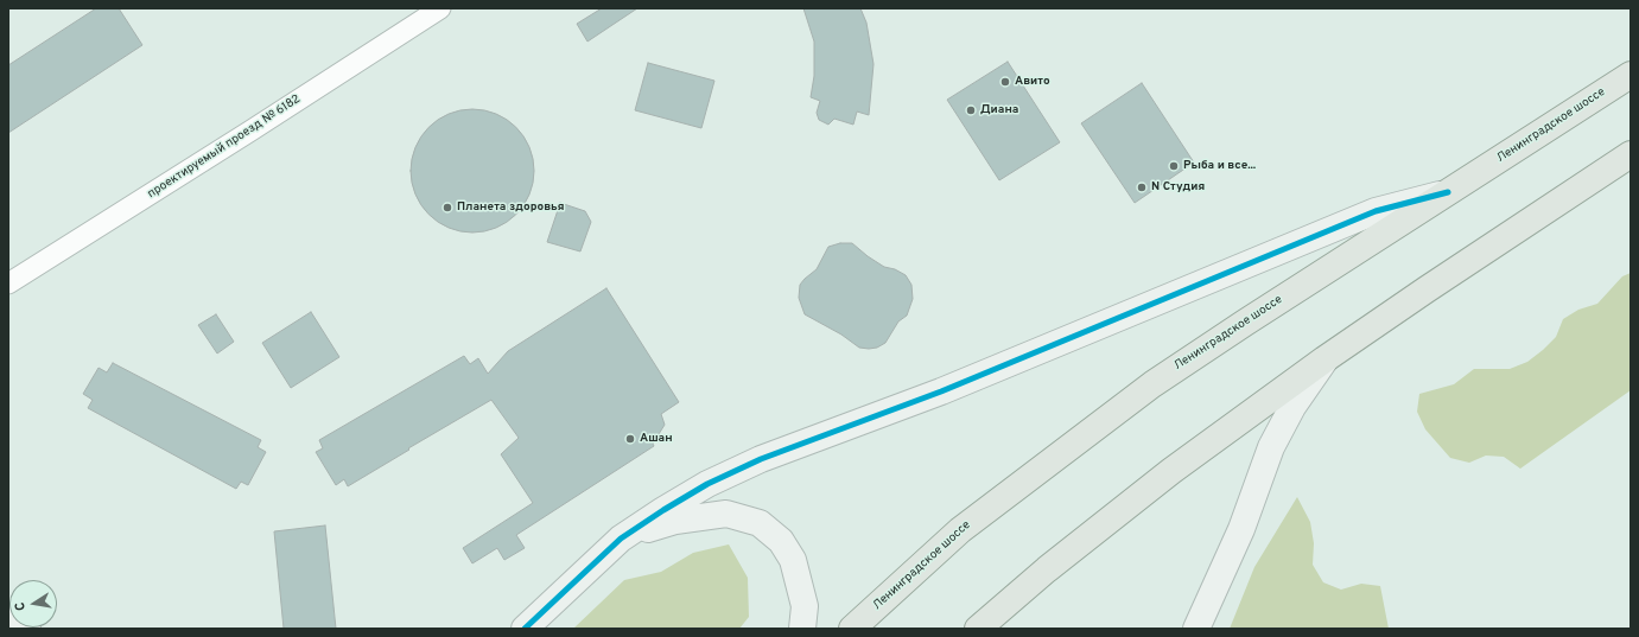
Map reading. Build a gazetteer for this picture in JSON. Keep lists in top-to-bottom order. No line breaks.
{"streets":{"main road":["Ленинградское шоссе"],"street":["проектируемый проезд № 6182"]},"places":["Авито","Диана","Рыба и все...","N Студия","Планета здоровья","Ашан"],"north":"left"}
